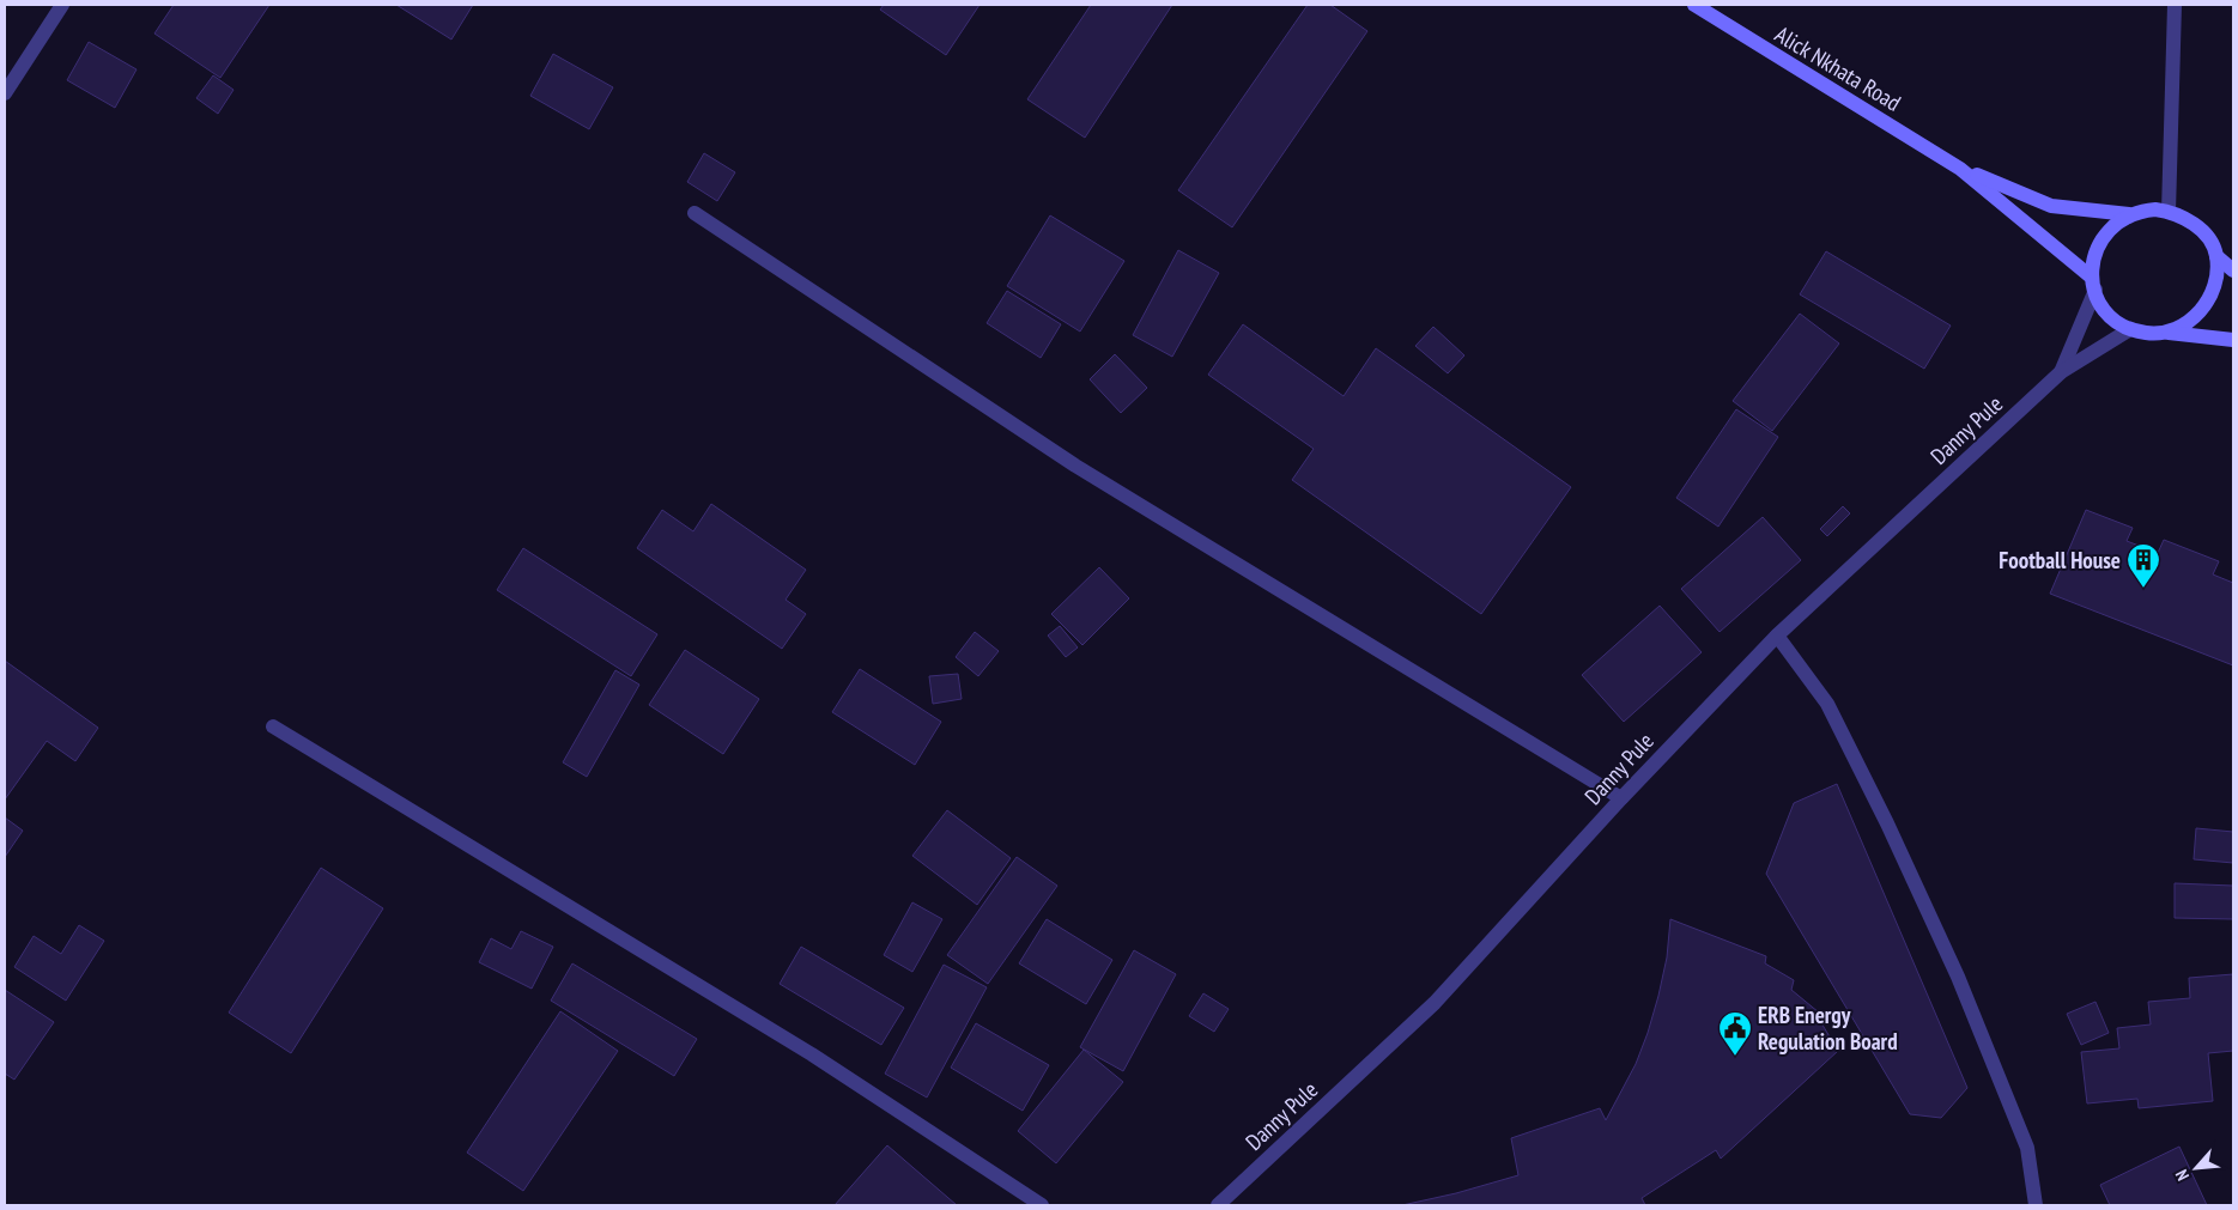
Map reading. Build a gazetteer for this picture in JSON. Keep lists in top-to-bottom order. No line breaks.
{"streets":{"main road":["Alick Nkhata Road"],"street":["Danny Pule"]},"crossings":[["Alick Nkhata Road","Danny Pule"]],"places":{"building":["Football House"],"public building":["ERB Energy Regulation Board"]},"north":"bottom left"}
